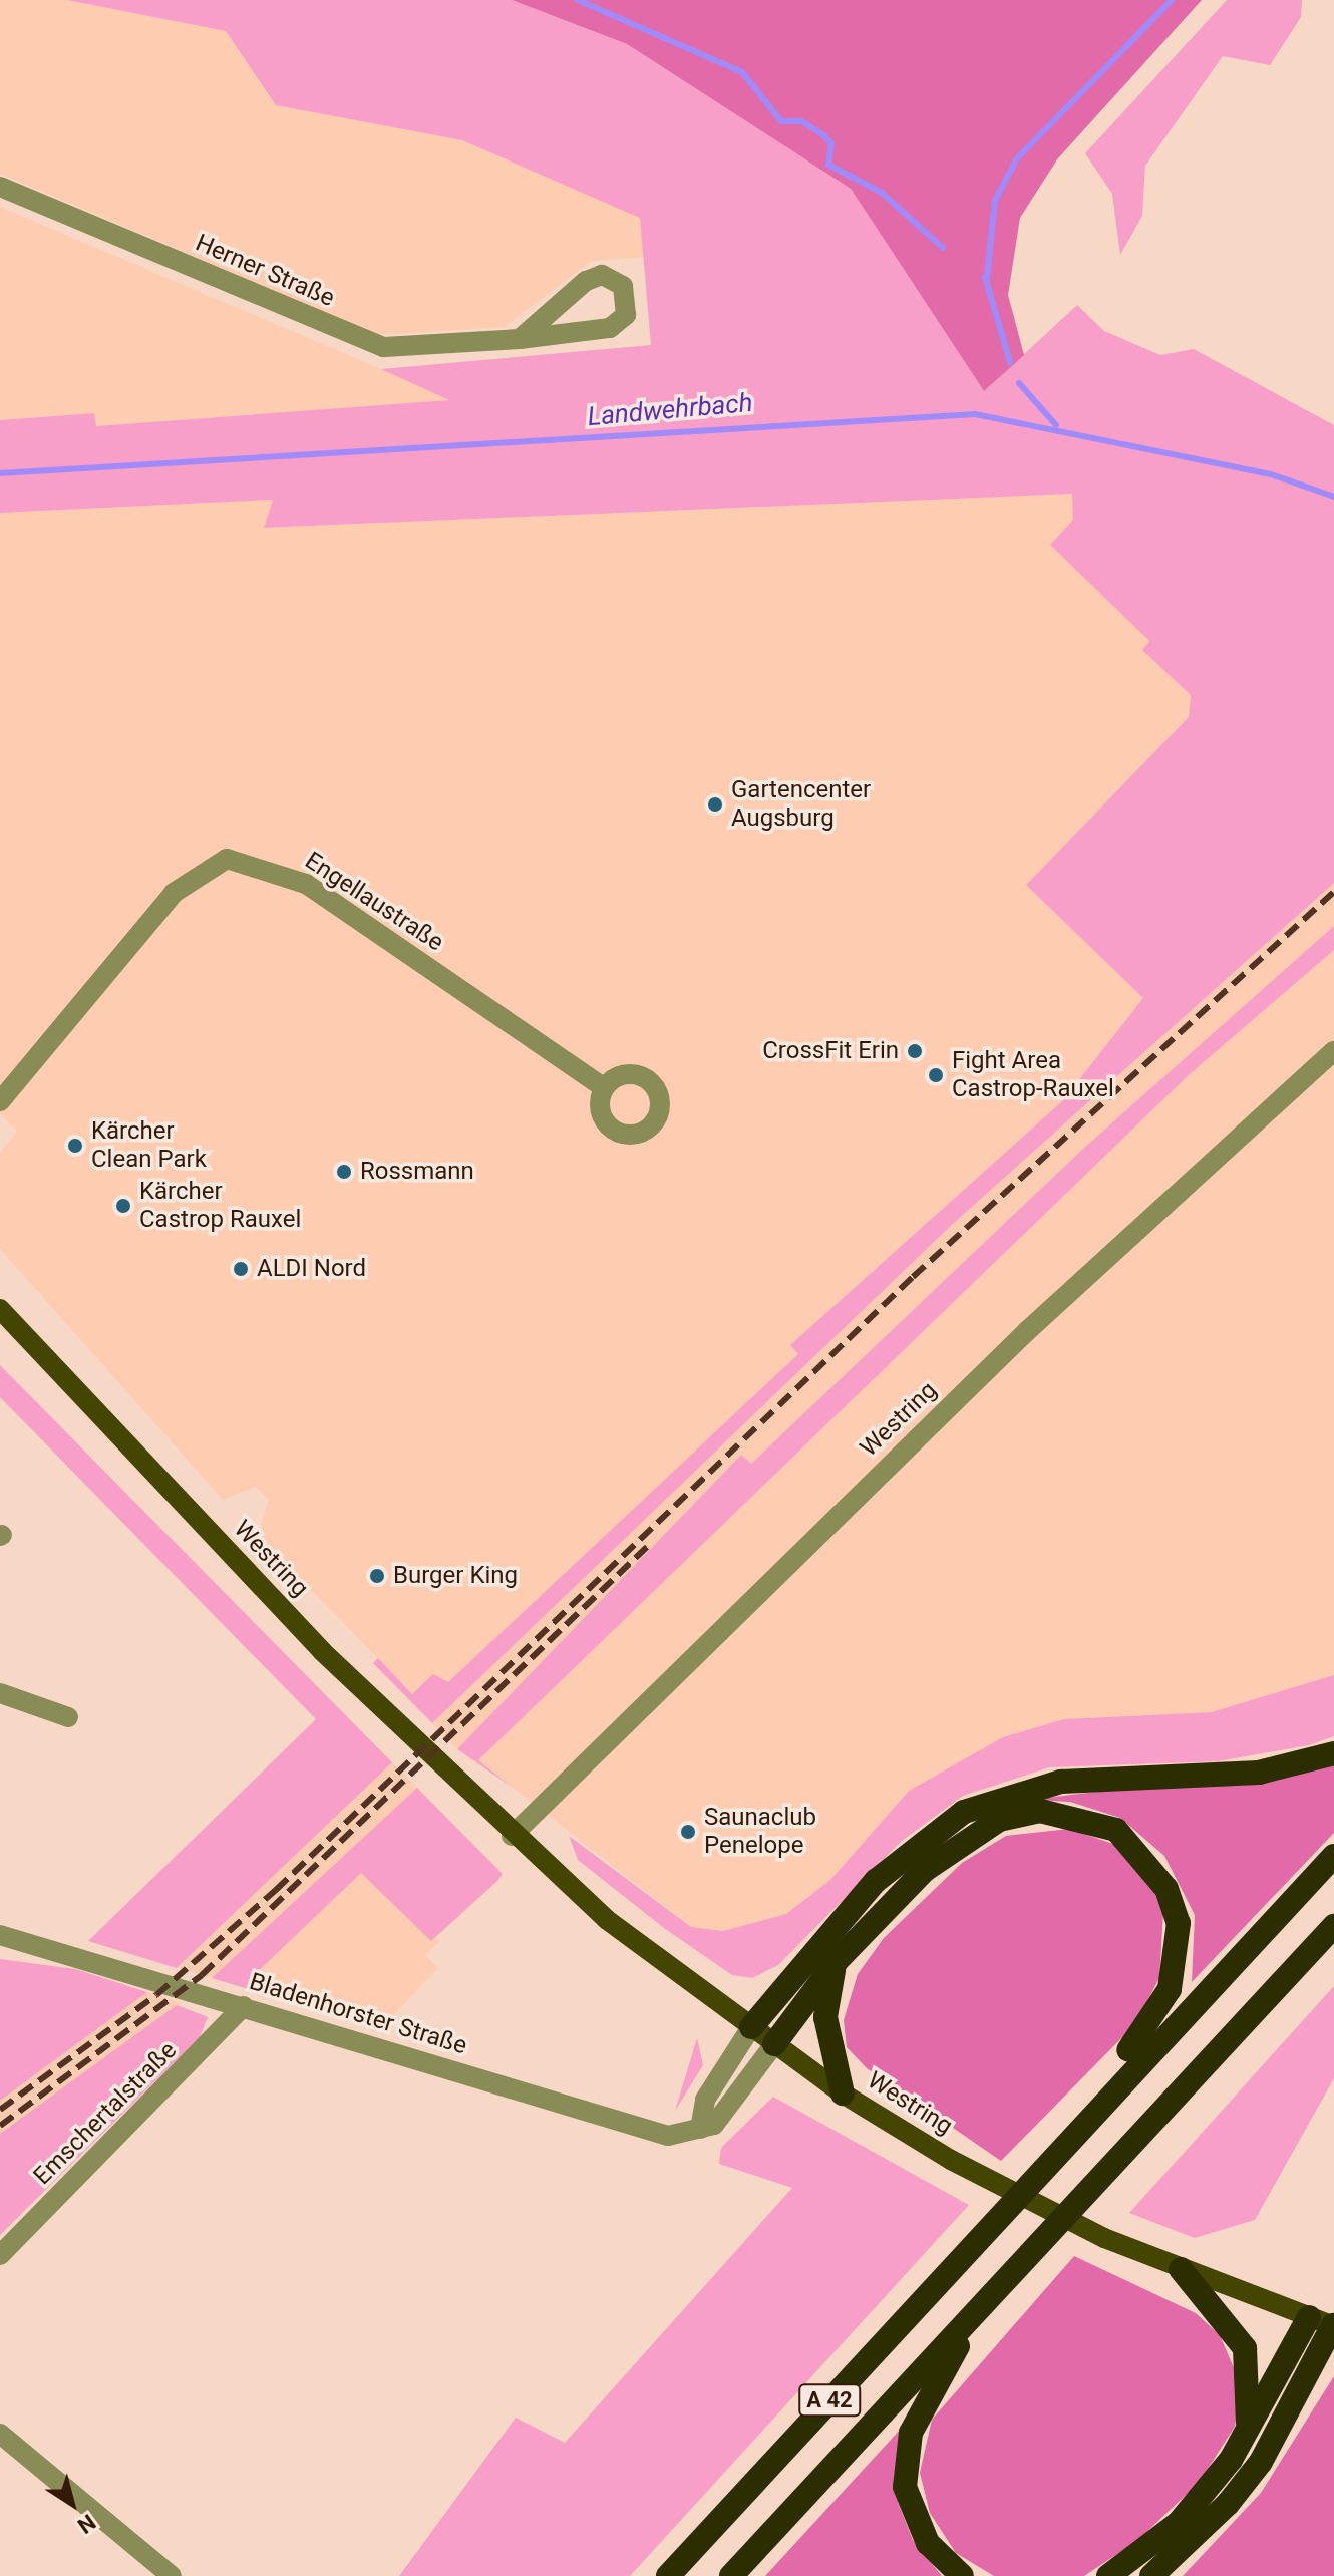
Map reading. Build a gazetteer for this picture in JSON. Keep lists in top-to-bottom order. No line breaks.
{"streets":{"highway":["A 42"],"main road":["Westring"],"street":["Herner Straße","Engellaustraße","Bladenhorster Straße","Emschertalstraße"]},"crossings":[["Westring","Bladenhorster Straße"],["Bladenhorster Straße","Emschertalstraße"]],"water":["Landwehrbach"],"places":["Gartencenter Augsburg","CrossFit Erin","Fight Area Castrop-Rauxel","Kärcher Clean Park","Rossmann","Kärcher Castrop Rauxel","ALDI Nord","Burger King","Saunaclub Penelope"],"north":"bottom right"}
